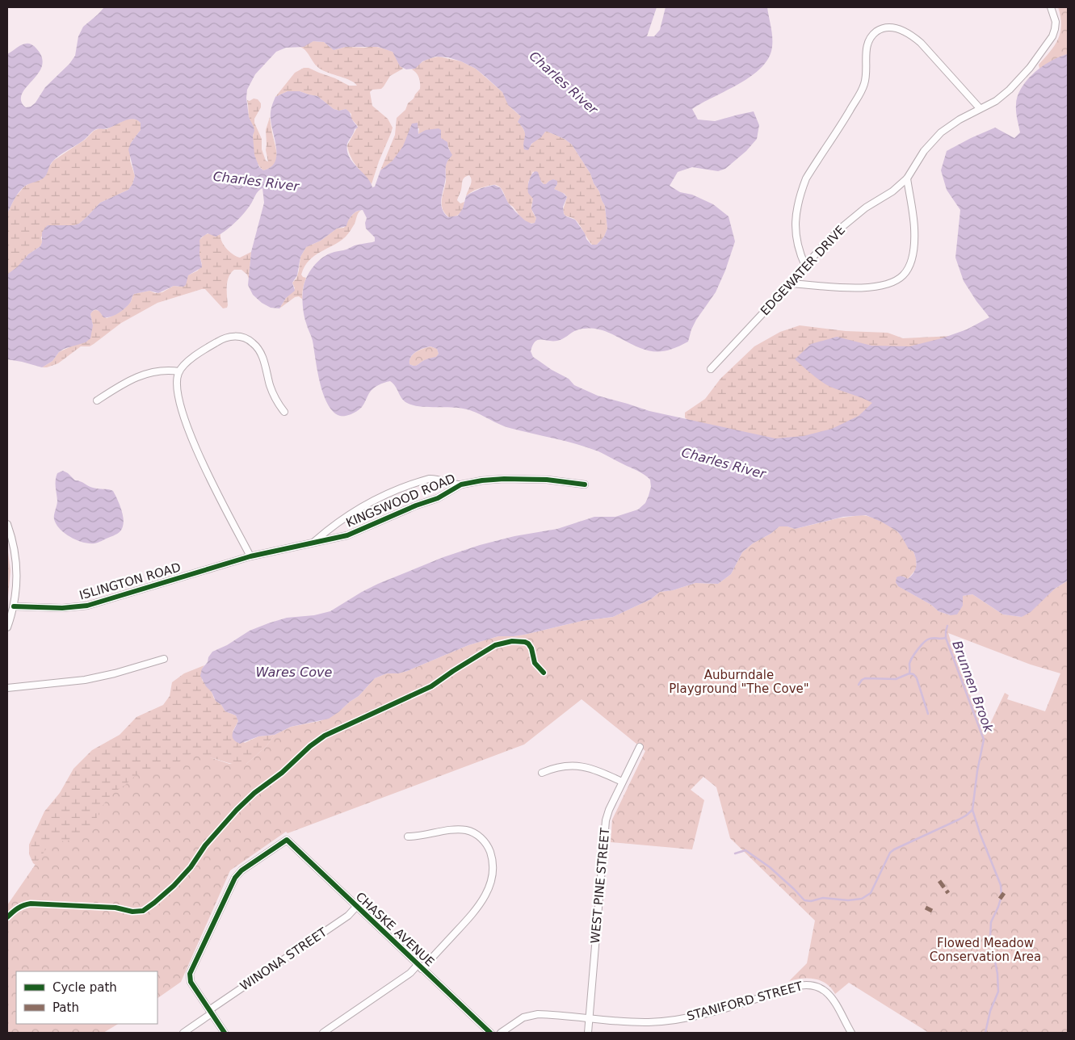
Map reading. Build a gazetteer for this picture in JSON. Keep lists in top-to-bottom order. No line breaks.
{"streets":{"street":["EDGEWATER DRIVE","KINGSWOOD ROAD","ISLINGTON ROAD","WEST PINE STREET","CHASKE AVENUE","WINONA STREET","STANIFORD STREET"]},"crossings":[["KINGSWOOD ROAD","ISLINGTON ROAD"],["WEST PINE STREET","STANIFORD STREET"],["CHASKE AVENUE","WINONA STREET"]],"water":["Charles River","Wares Cove","Brunnen Brook"],"parks":["Auburndale Playground \"The Cove\"","Flowed Meadow Conservation Area"],"legend":["Cycle path","Path"]}
